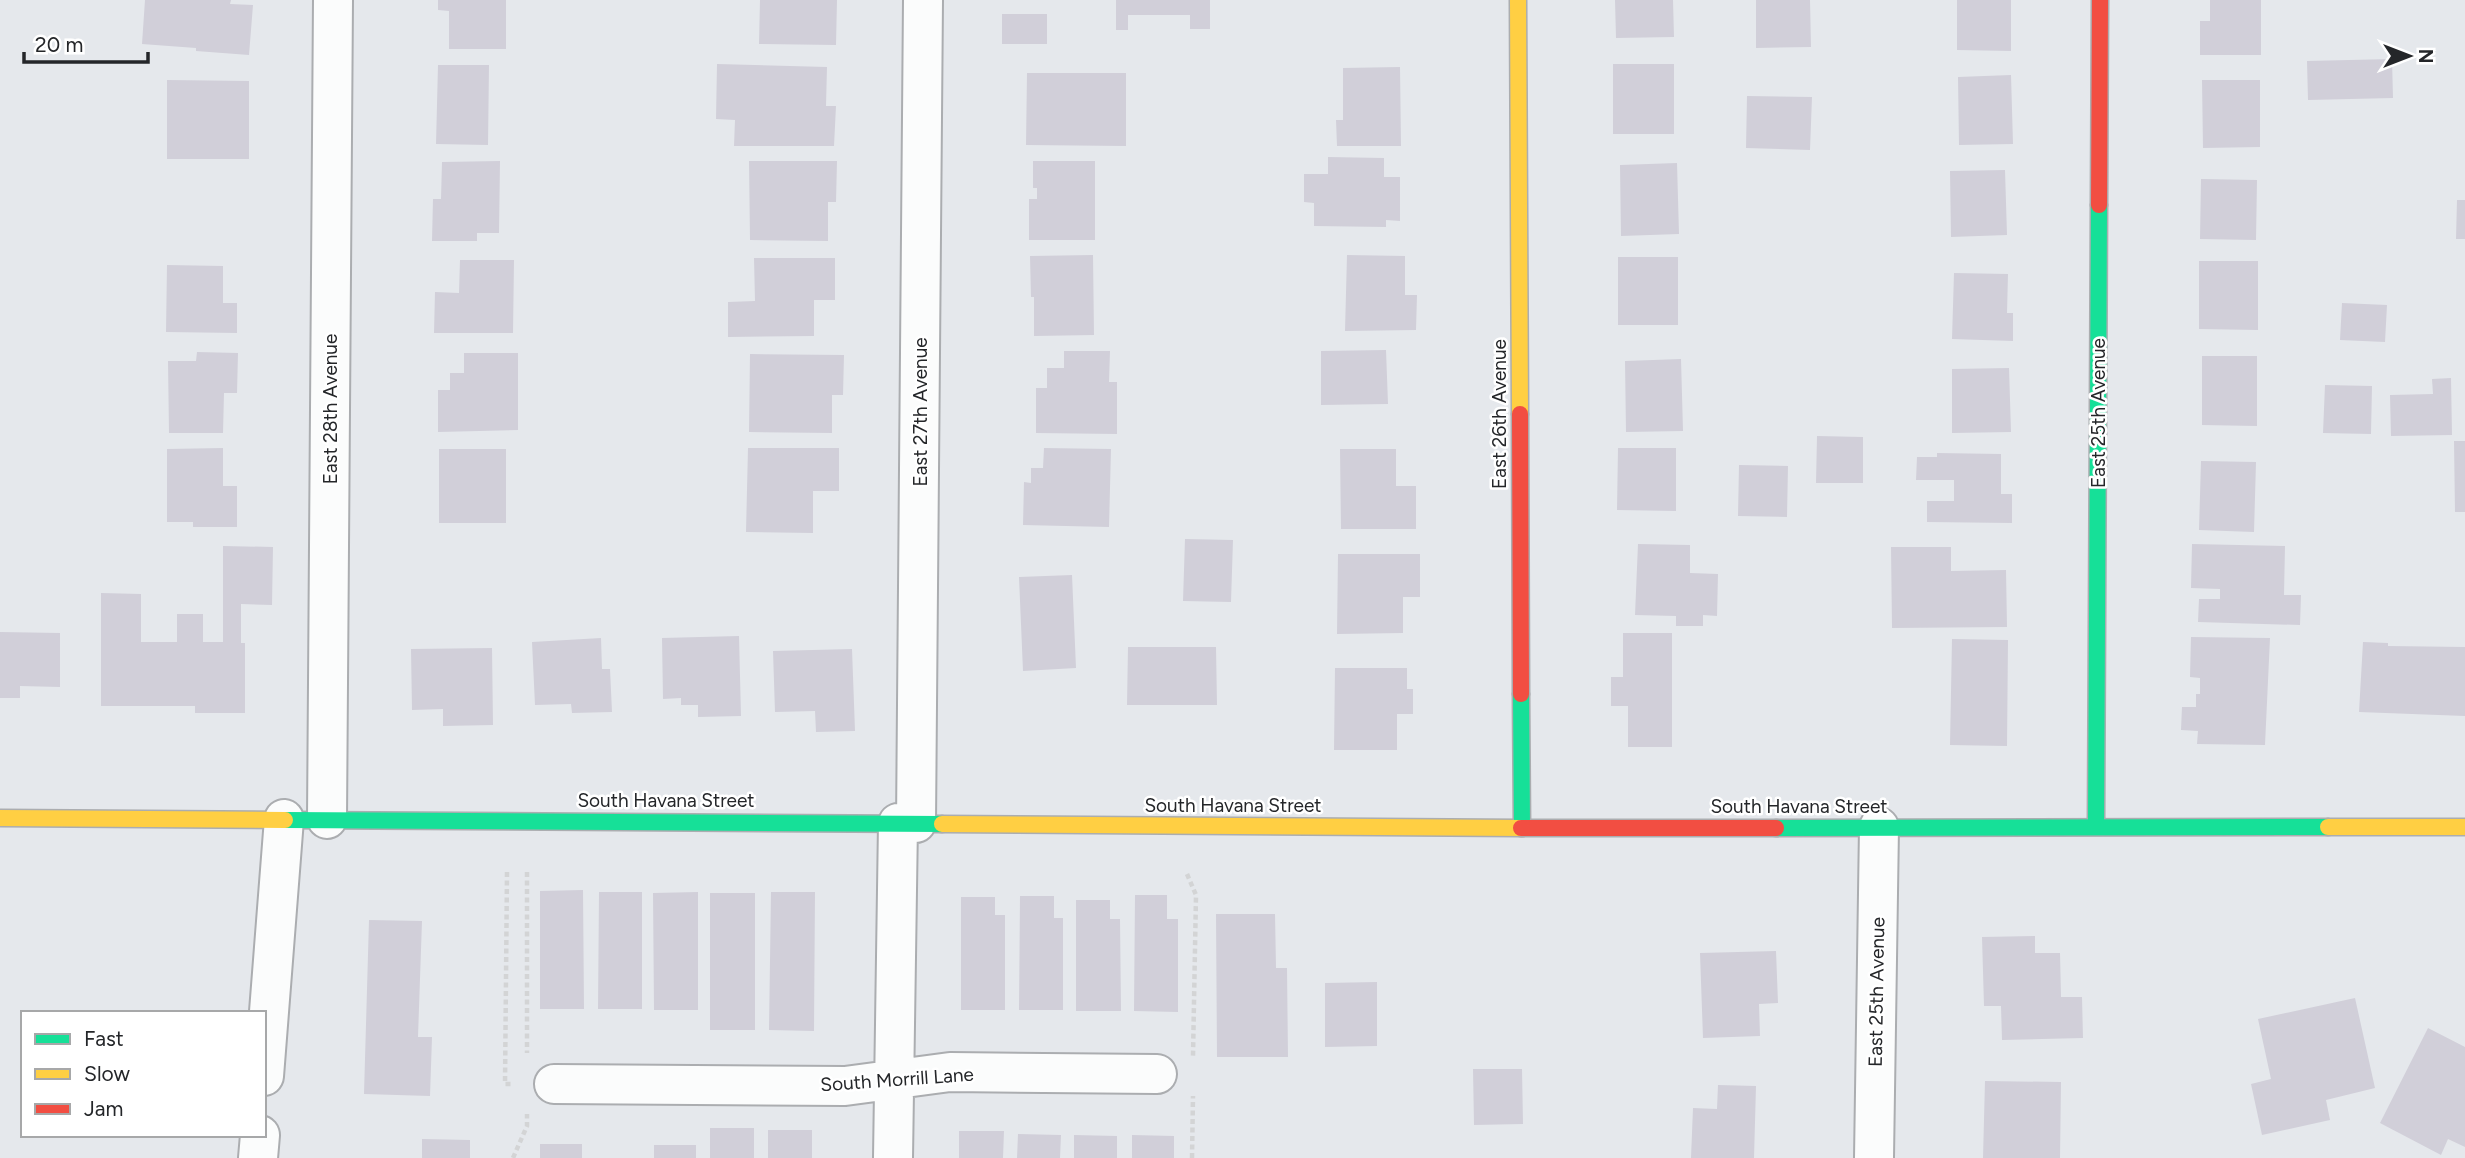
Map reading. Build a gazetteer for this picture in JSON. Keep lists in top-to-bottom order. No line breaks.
{"streets":{"street":["East 28th Avenue","East 27th Avenue","East 25th Avenue","East 26th Avenue","South Havana Street","South Morrill Lane"]},"crossings":[["East 28th Avenue","South Havana Street"],["East 27th Avenue","South Havana Street"],["East 27th Avenue","South Morrill Lane"],["East 25th Avenue","South Havana Street"],["East 26th Avenue","South Havana Street"]],"legend":["Fast","Slow","Jam"],"scale_bar":"20 m","north":"right"}
